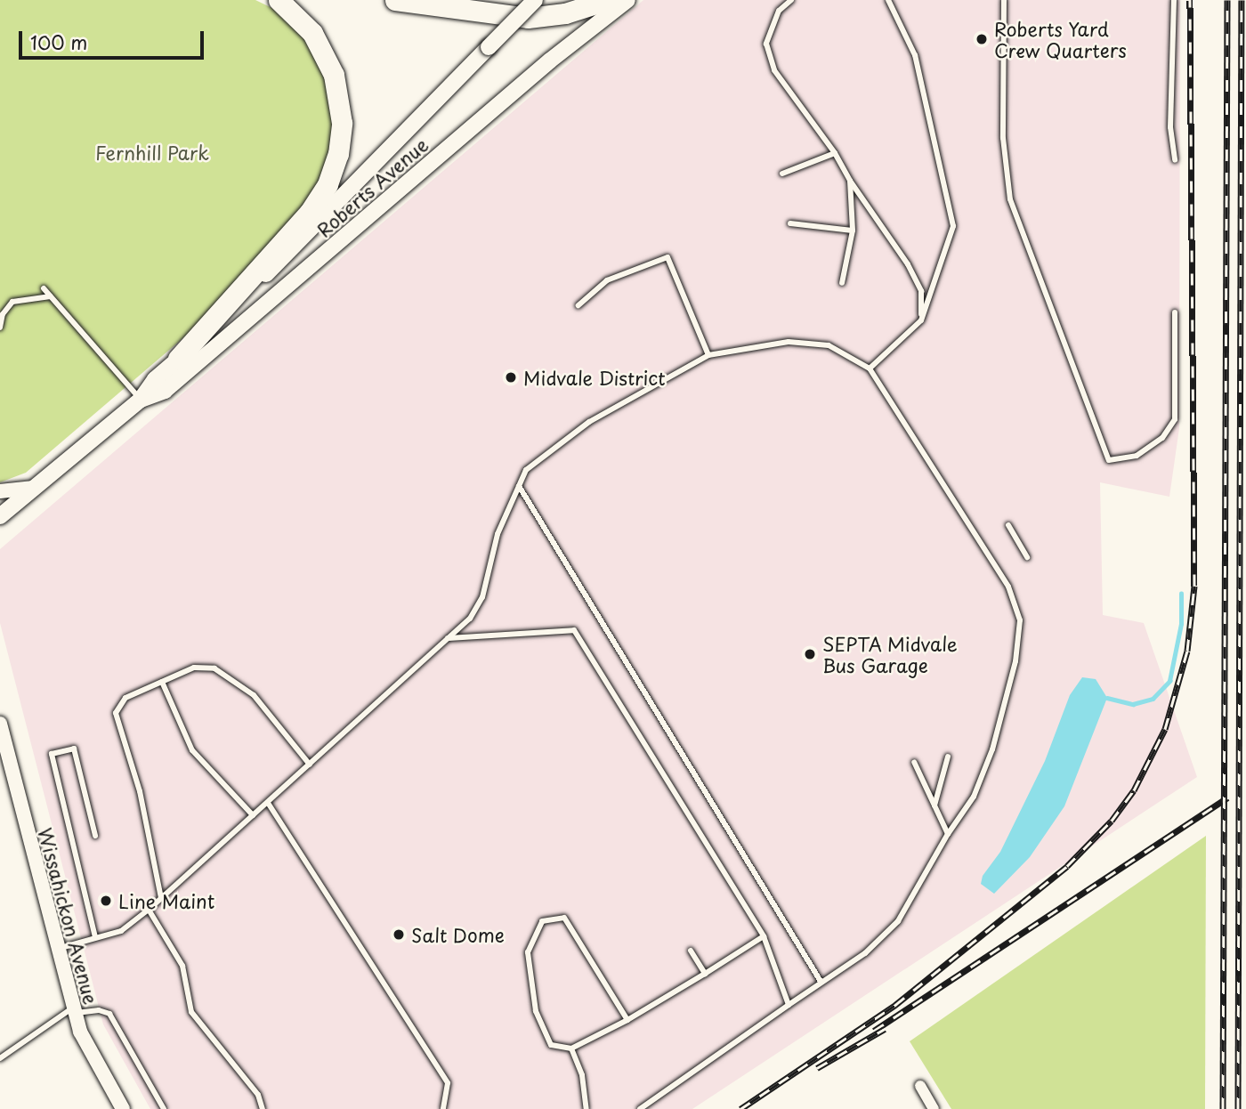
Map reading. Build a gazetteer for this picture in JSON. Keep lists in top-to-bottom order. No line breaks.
{"streets":{"main road":["Roberts Avenue"],"street":["Wissahickon Avenue"]},"parks":["Fernhill Park"],"places":["Roberts Yard Crew Quarters","Midvale District","SEPTA Midvale Bus Garage","Line Maint","Salt Dome"],"scale_bar":"100 m"}
